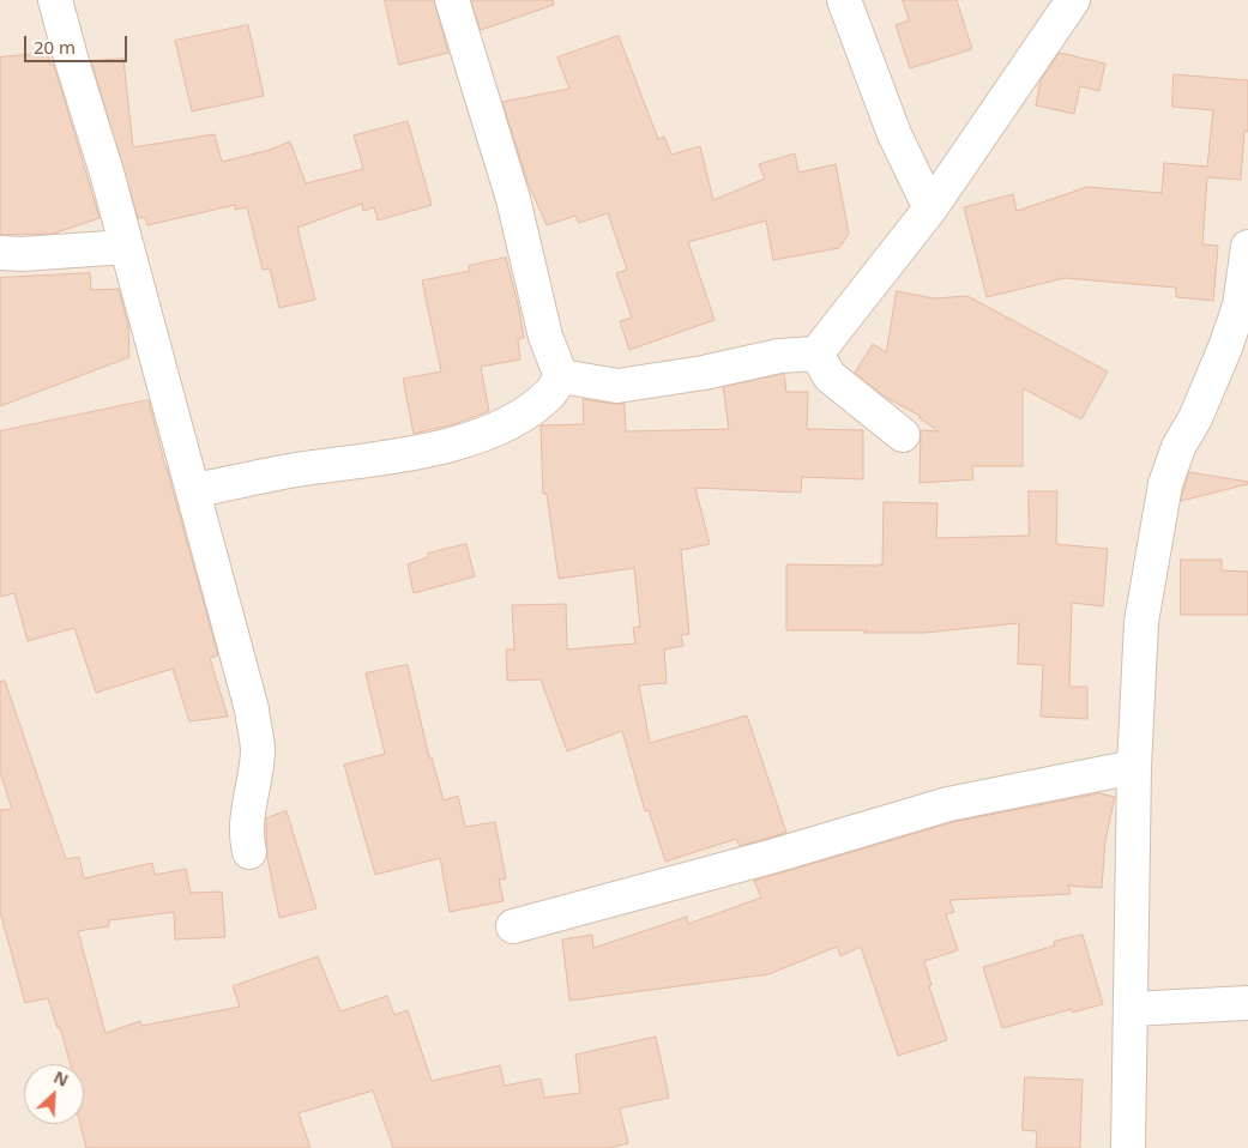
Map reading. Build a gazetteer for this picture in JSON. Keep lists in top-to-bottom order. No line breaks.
{"scale_bar":"20 m","north":"top right"}
